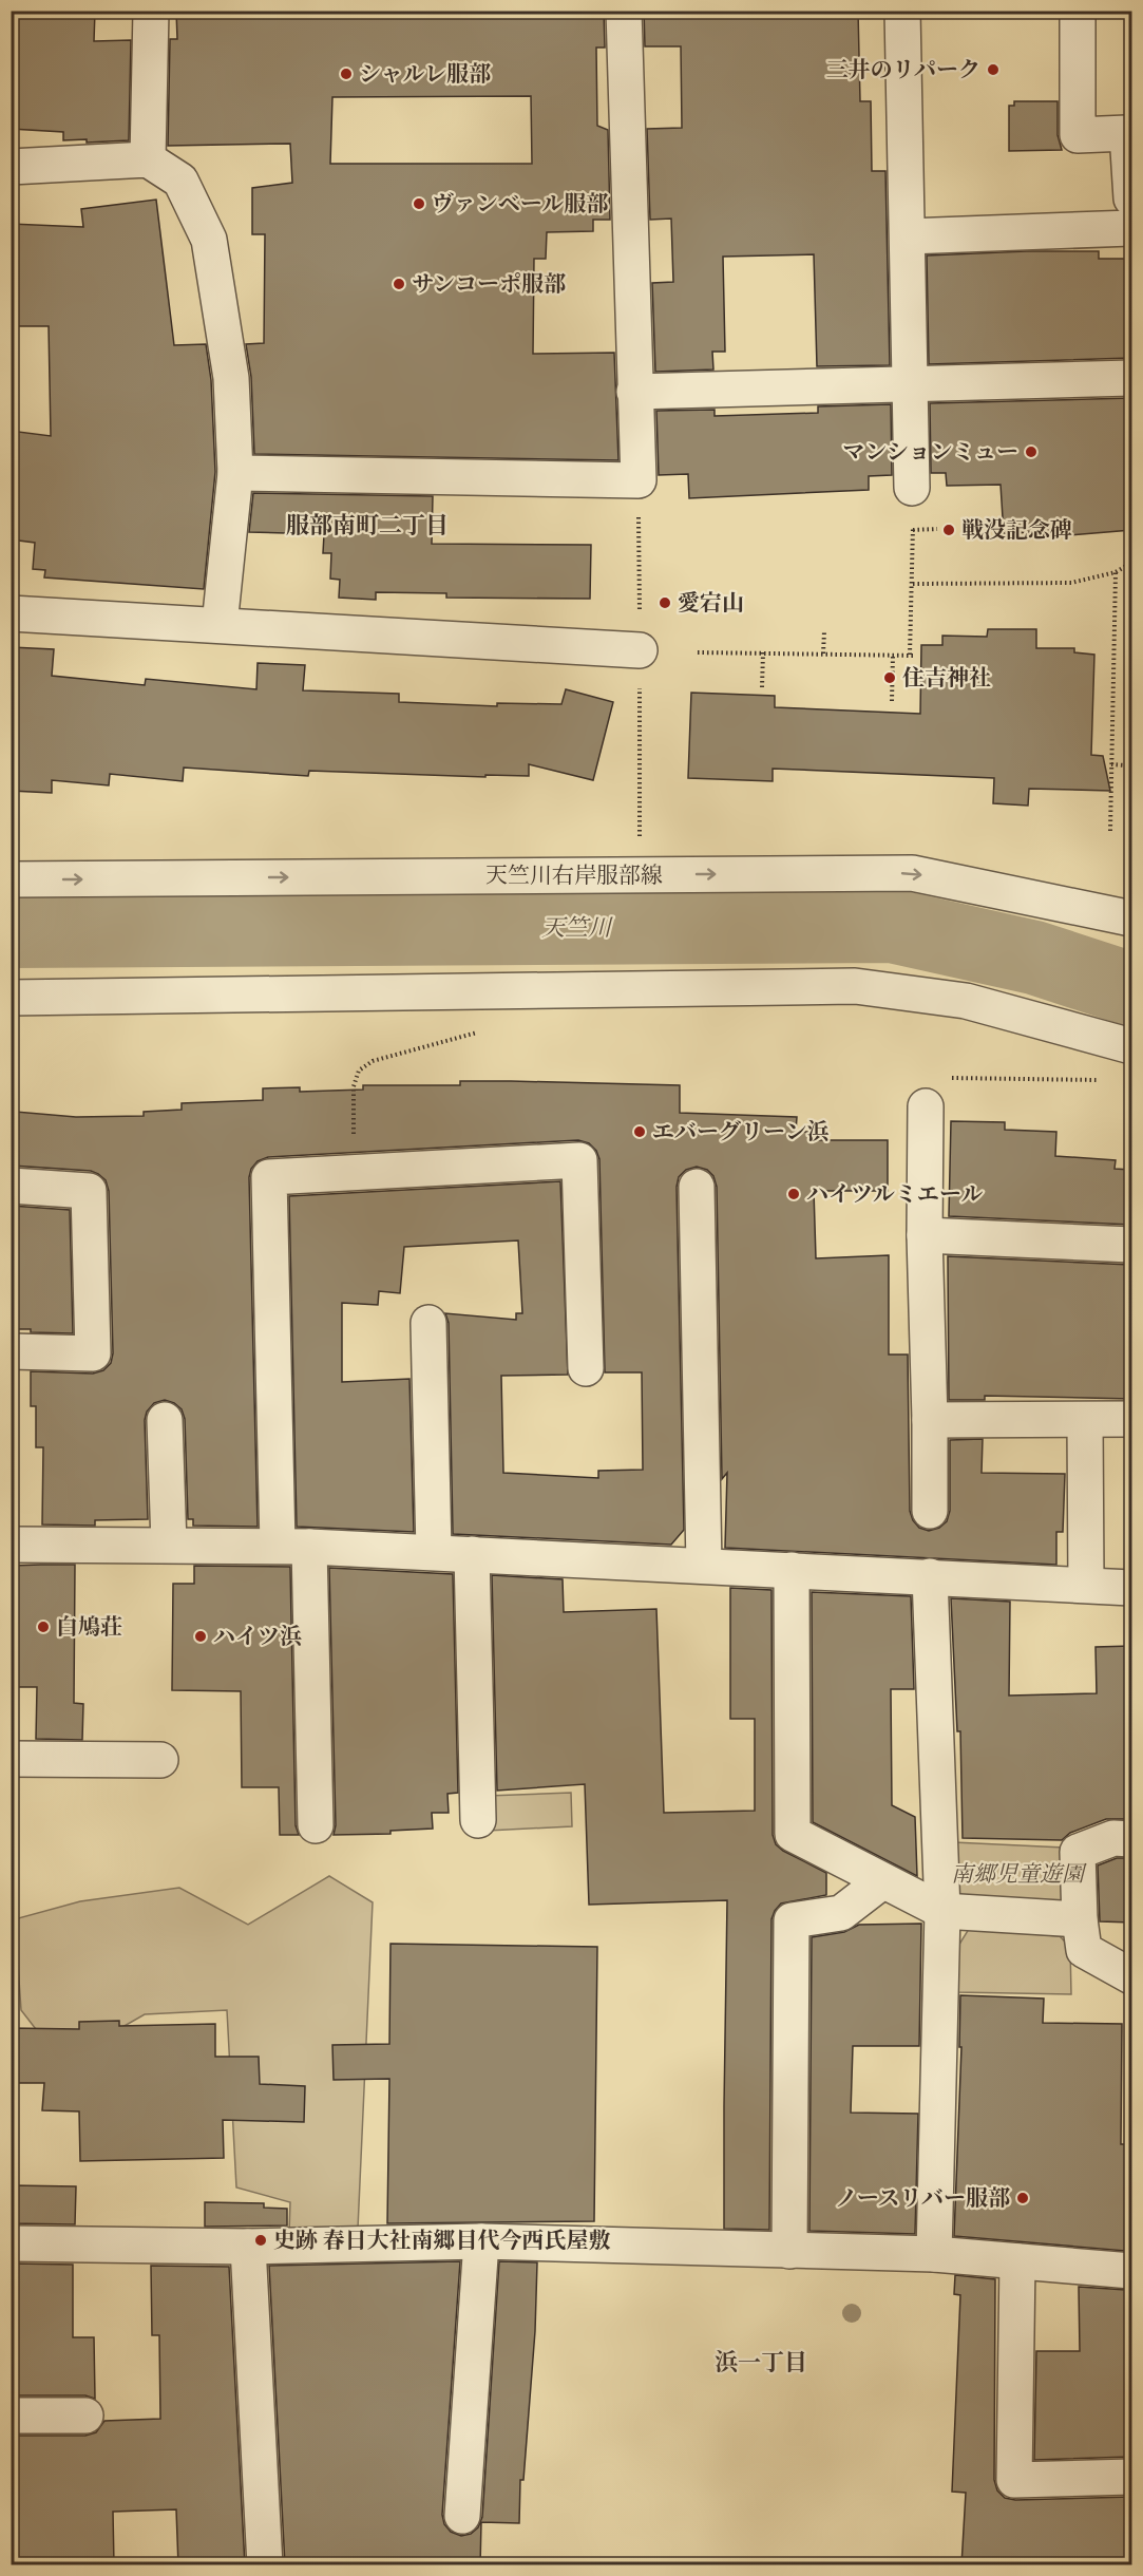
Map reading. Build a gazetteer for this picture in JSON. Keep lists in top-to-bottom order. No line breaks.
{"streets":{"street":["天竺川右岸服部線"]},"districts":["服部南町二丁目","浜一丁目"],"water":["天竺川"],"parks":["南郷児童遊園"],"places":["三井のリパーク","シャルレ服部","ヴァンベール服部","サンコーポ服部","マンションミュー","戦没記念碑","愛宕山","住吉神社","エバーグリーン浜","ハイツルミエール","白鳩荘","ハイツ浜","ノースリバー服部","史跡 春日大社南郷目代今西氏屋敷"]}
